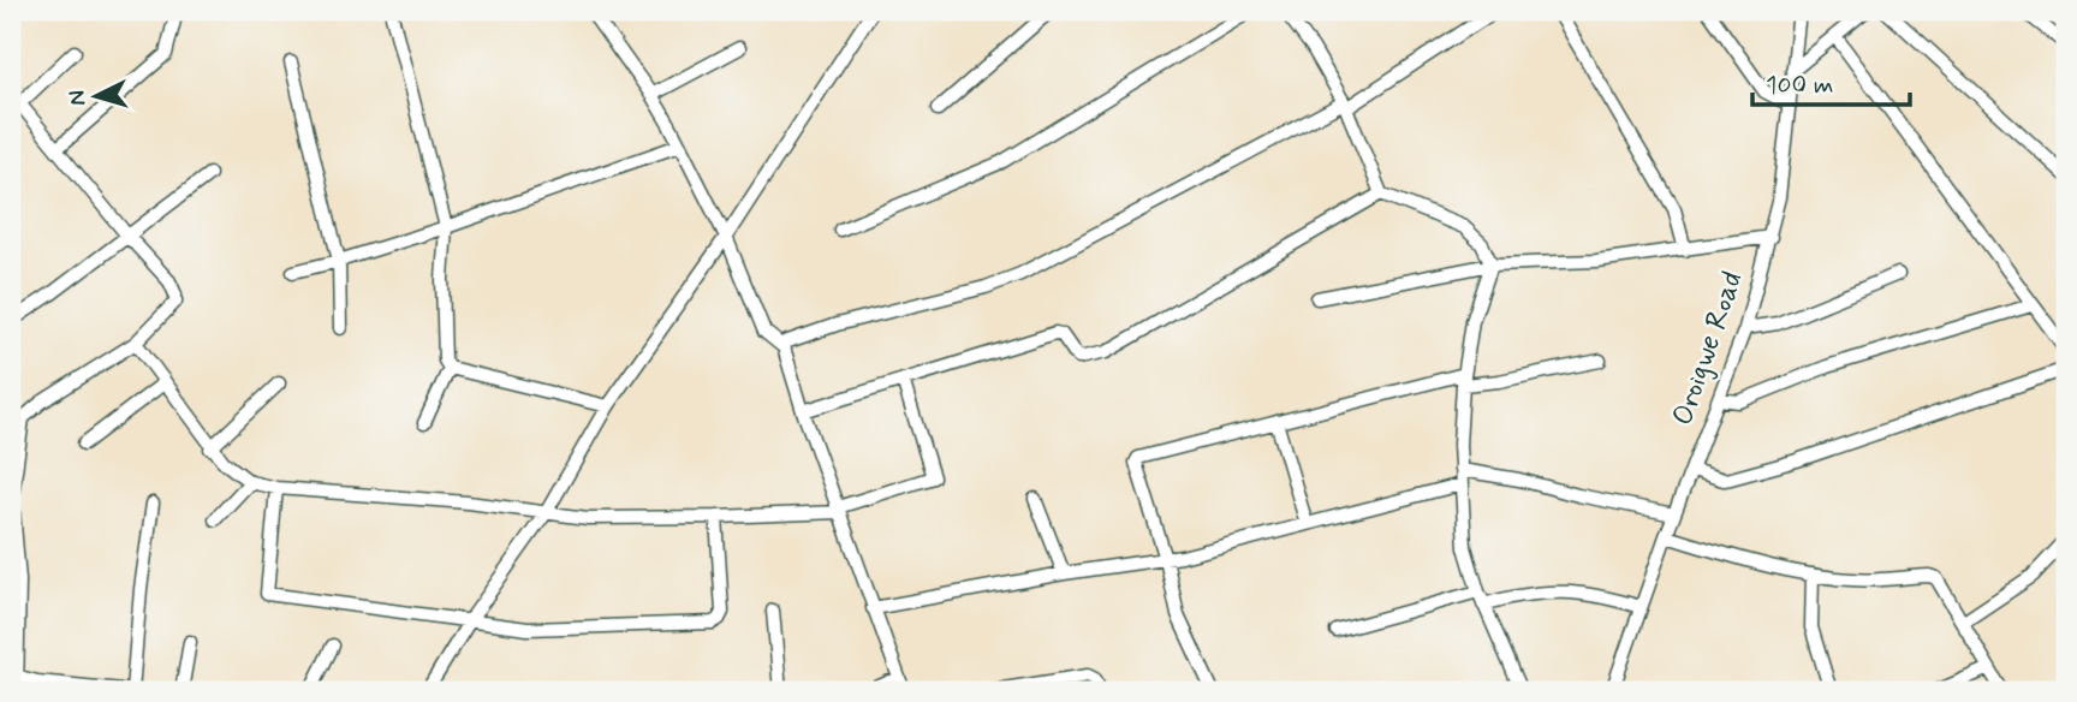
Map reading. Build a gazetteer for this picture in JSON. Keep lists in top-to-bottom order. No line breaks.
{"streets":{"street":["Oroigwe Road"]},"scale_bar":"100 m","north":"left"}
